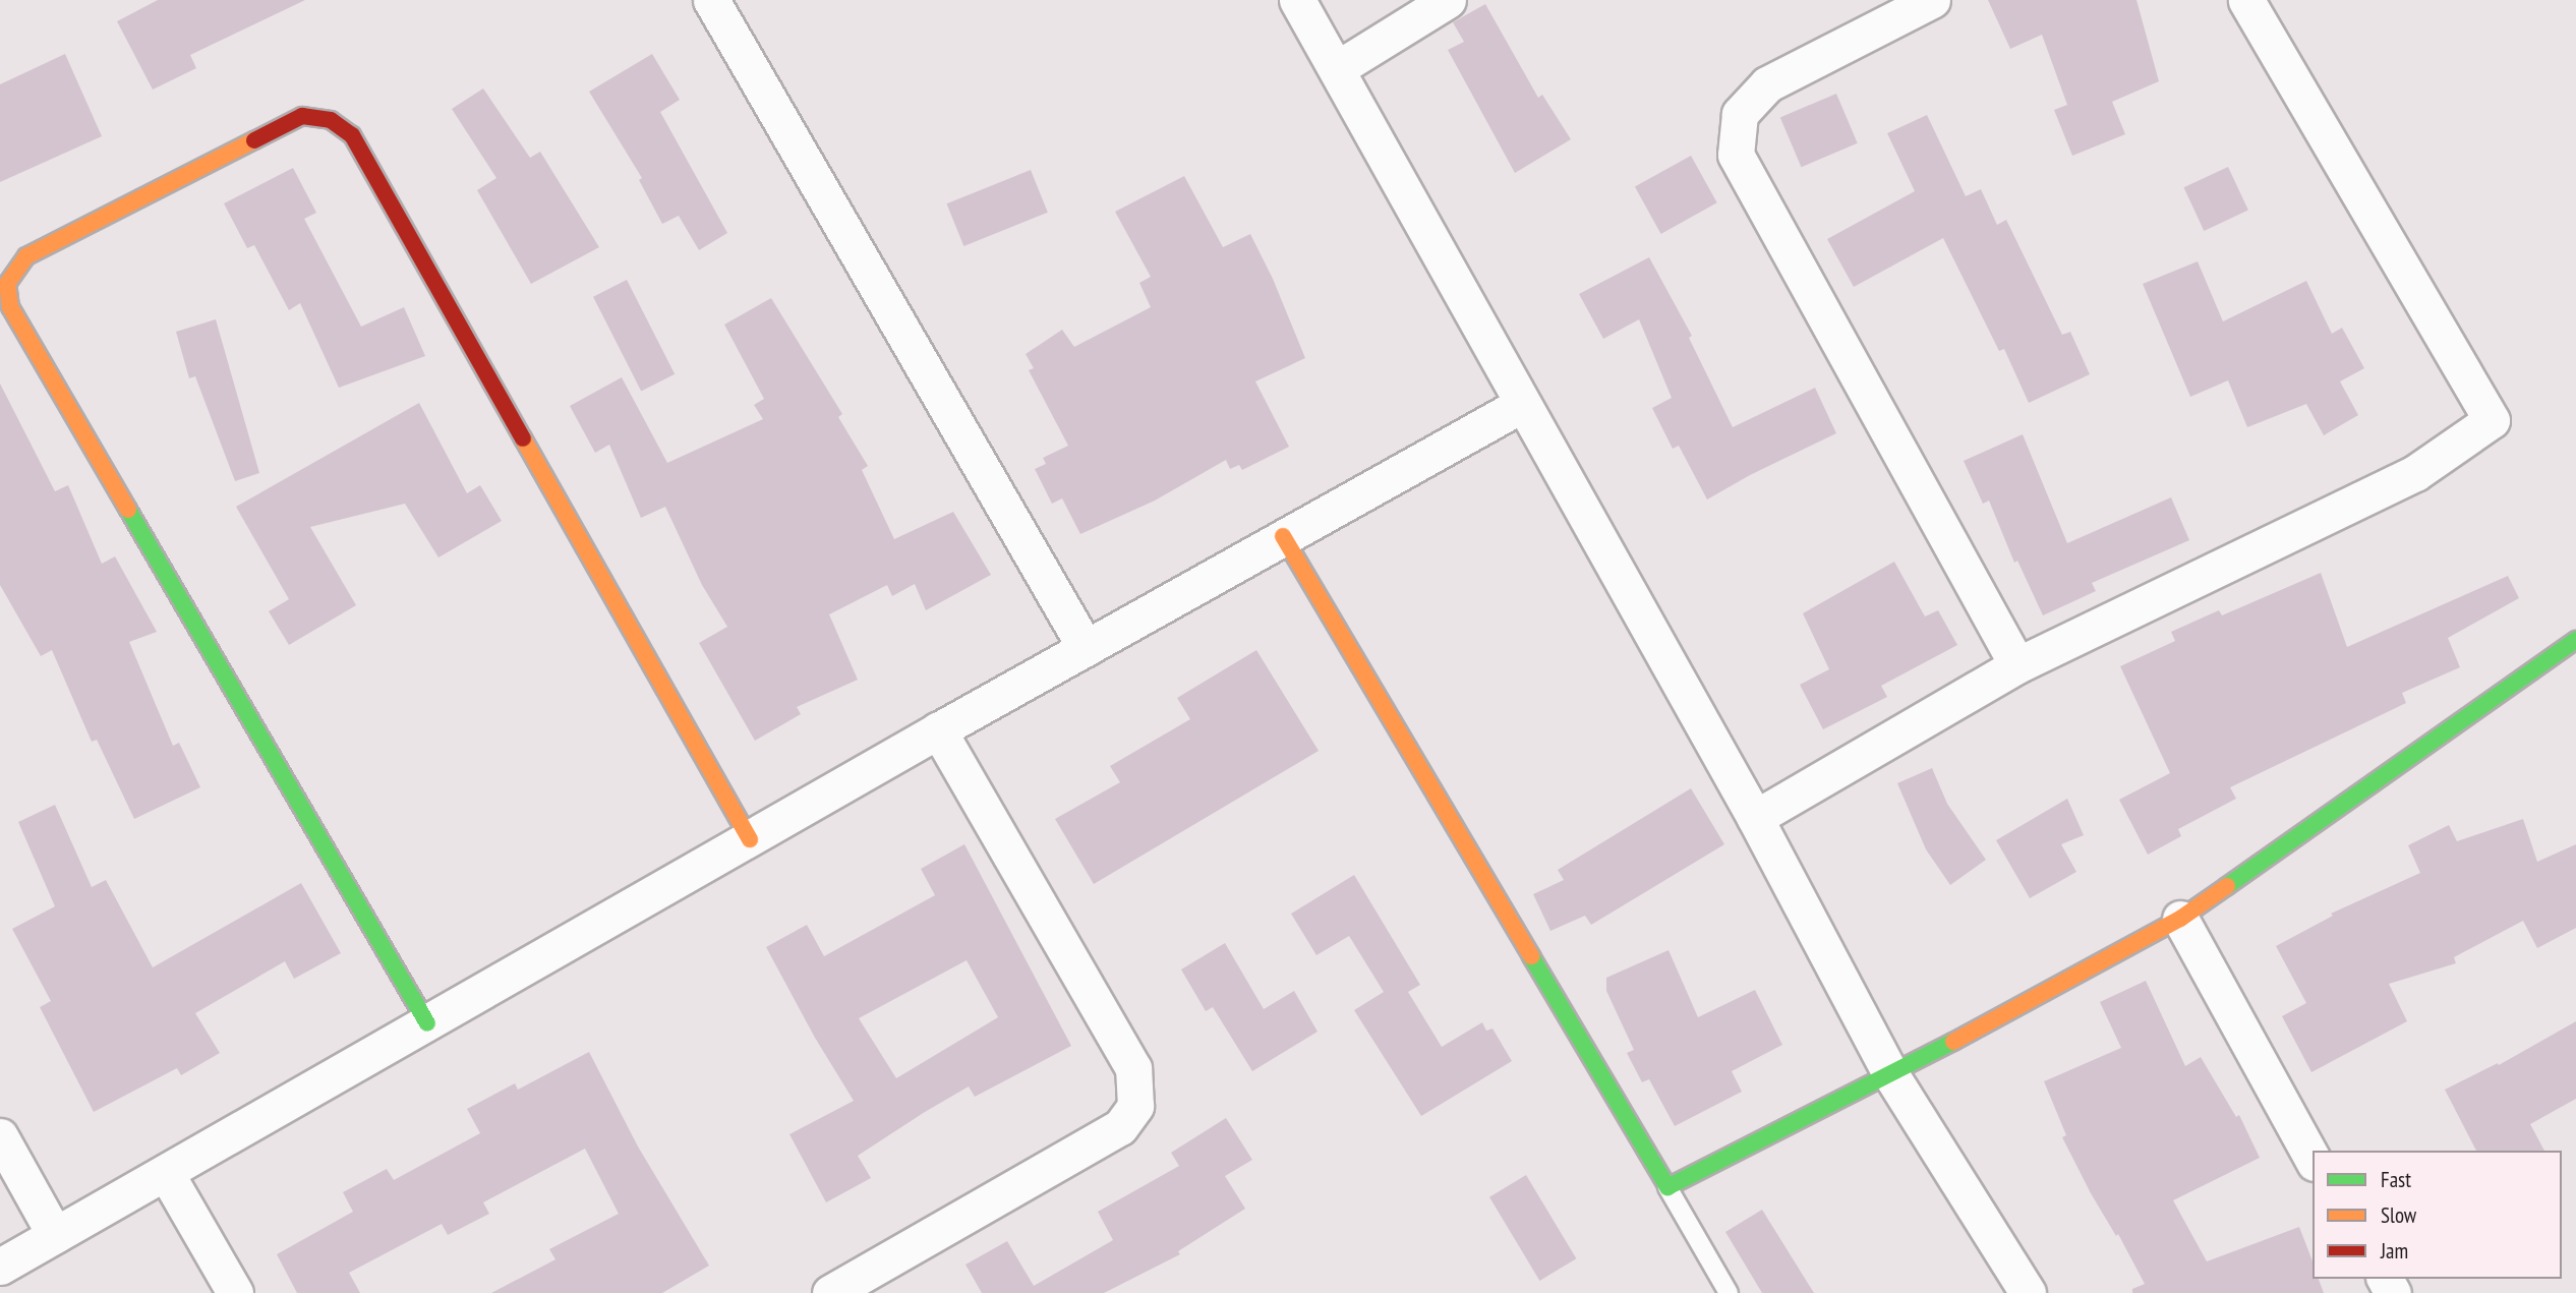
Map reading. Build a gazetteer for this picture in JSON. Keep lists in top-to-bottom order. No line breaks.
{"legend":["Fast","Slow","Jam"]}
